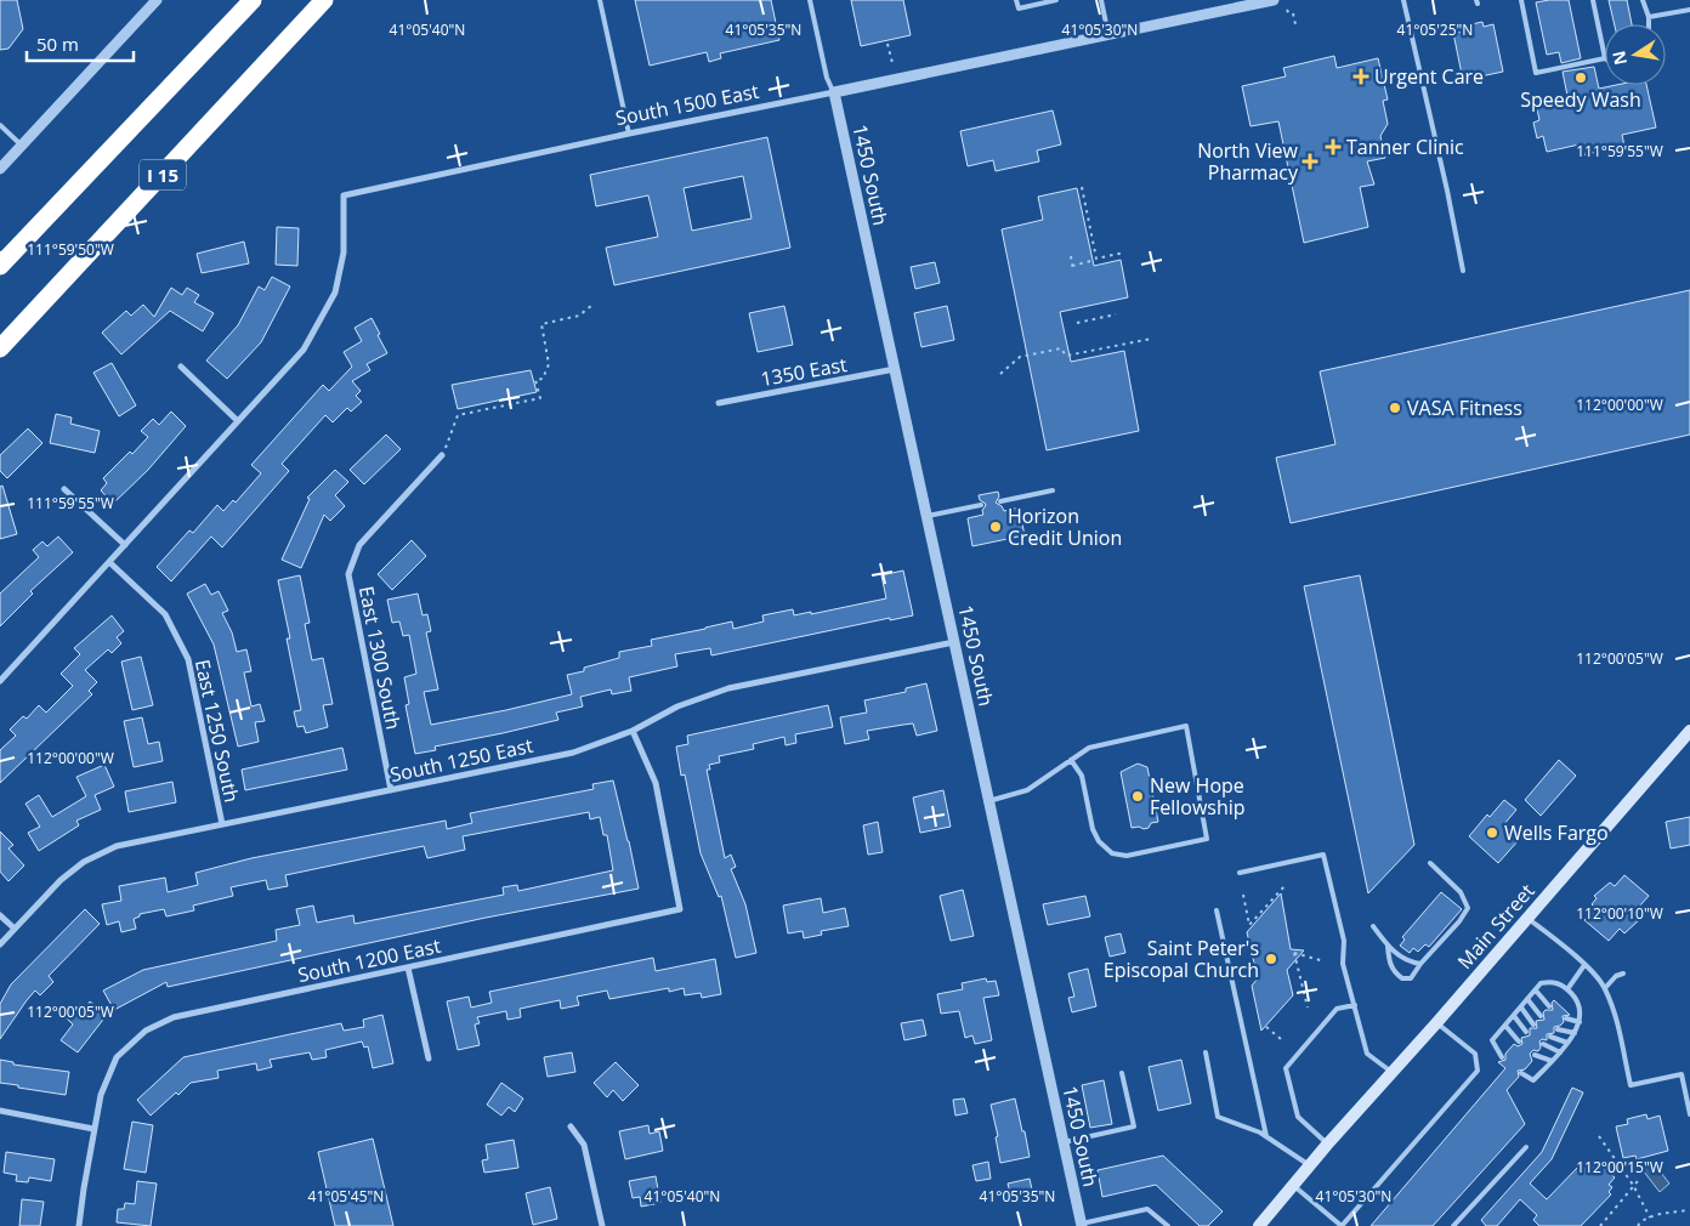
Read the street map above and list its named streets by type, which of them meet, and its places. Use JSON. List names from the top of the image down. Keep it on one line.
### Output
{"streets":{"highway":["I 15"],"main road":["Main Street"],"street":["South 1500 East","1450 South","1350 East","East 1300 South","East 1250 South","South 1250 East","South 1200 East"]},"crossings":[["South 1500 East","1450 South"],["1450 South","1350 East"],["1450 South","South 1250 East"],["East 1300 South","South 1250 East"],["East 1250 South","South 1250 East"],["South 1250 East","South 1200 East"]],"places":{"health":["Urgent Care","Tanner Clinic","North View Pharmacy"],"other":["Speedy Wash","VASA Fitness","Horizon Credit Union","New Hope Fellowship","Wells Fargo","Saint Peter's Episcopal Church"]},"scale_bar":"50 m","north":"left","coordinates":["41°05'40\"N","41°05'35\"N","41°05'30\"N","41°05'25\"N","111°59'55\"W","111°59'50\"W","112°00'00\"W","112°00'05\"W","112°00'10\"W","112°00'15\"W","41°05'45\"N"]}
